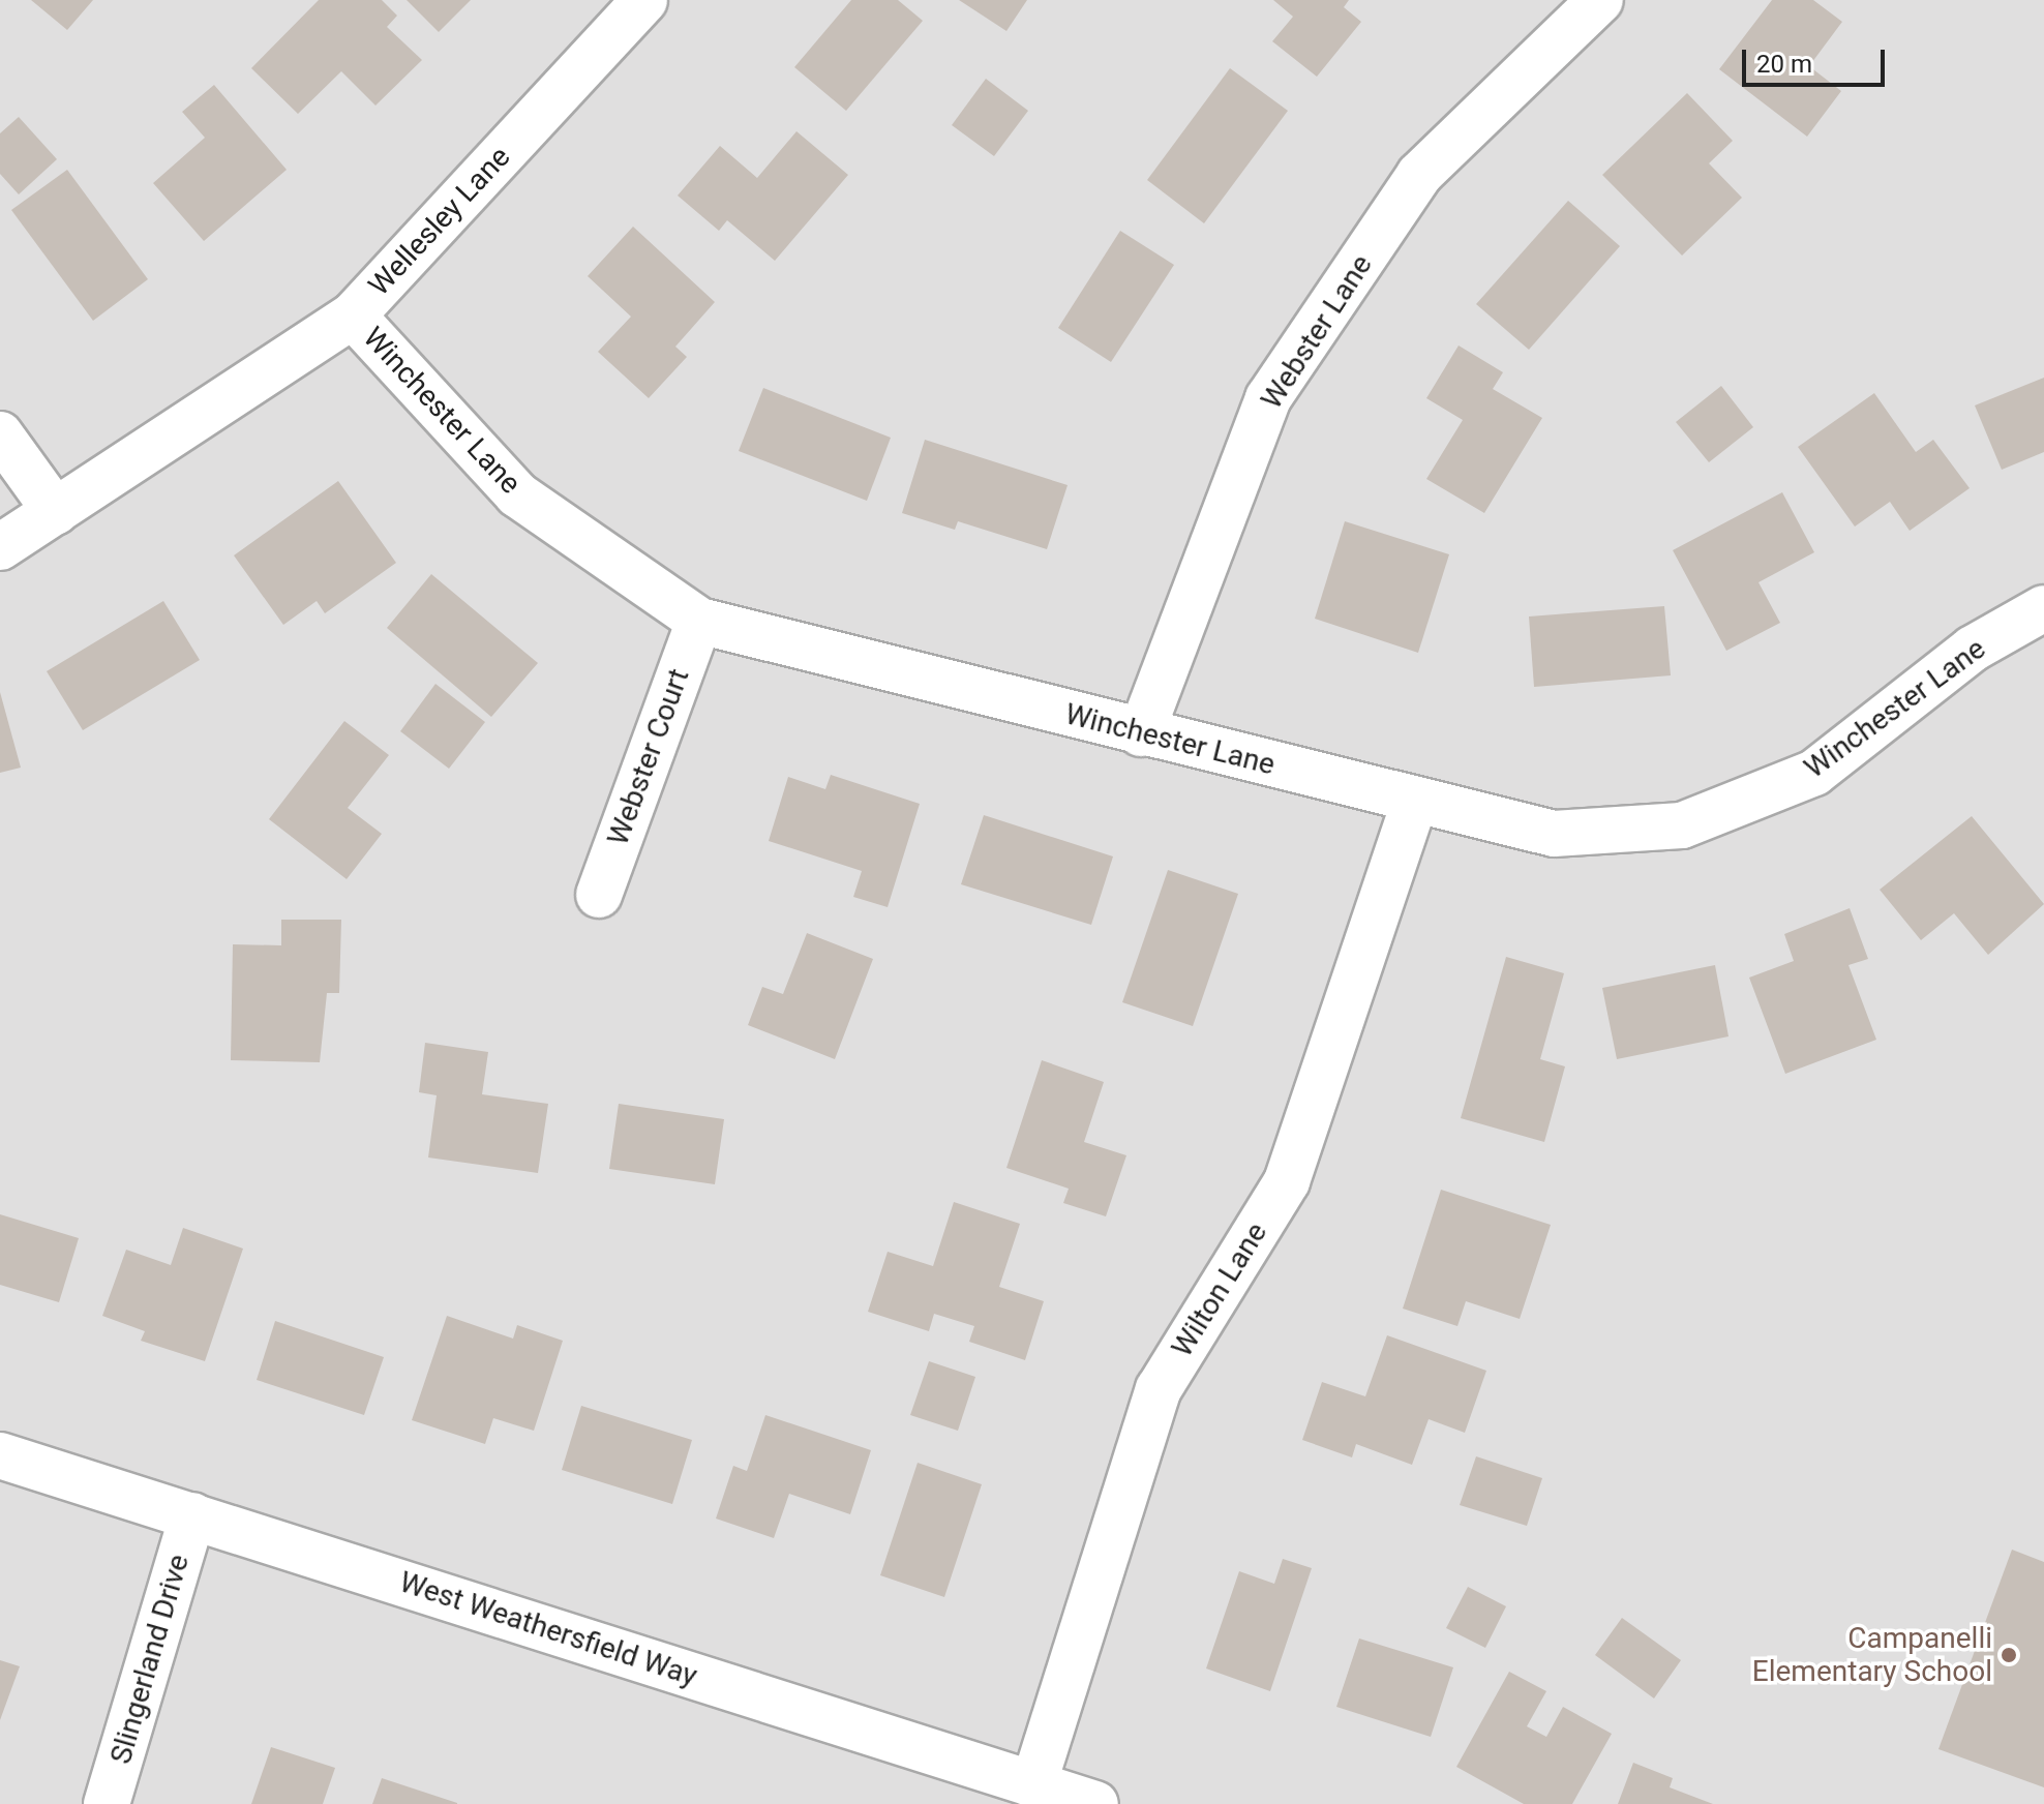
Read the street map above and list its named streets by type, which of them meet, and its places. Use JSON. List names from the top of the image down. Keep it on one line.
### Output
{"streets":{"street":["Wellesley Lane","Webster Lane","Winchester Lane","Webster Court","Wilton Lane","West Weathersfield Way","Slingerland Drive"]},"crossings":[["Wellesley Lane","Winchester Lane"],["Webster Lane","Winchester Lane"],["Winchester Lane","Webster Court"],["Winchester Lane","Wilton Lane"],["Wilton Lane","West Weathersfield Way"],["West Weathersfield Way","Slingerland Drive"]],"places":["Campanelli Elementary School"],"scale_bar":"20 m"}
